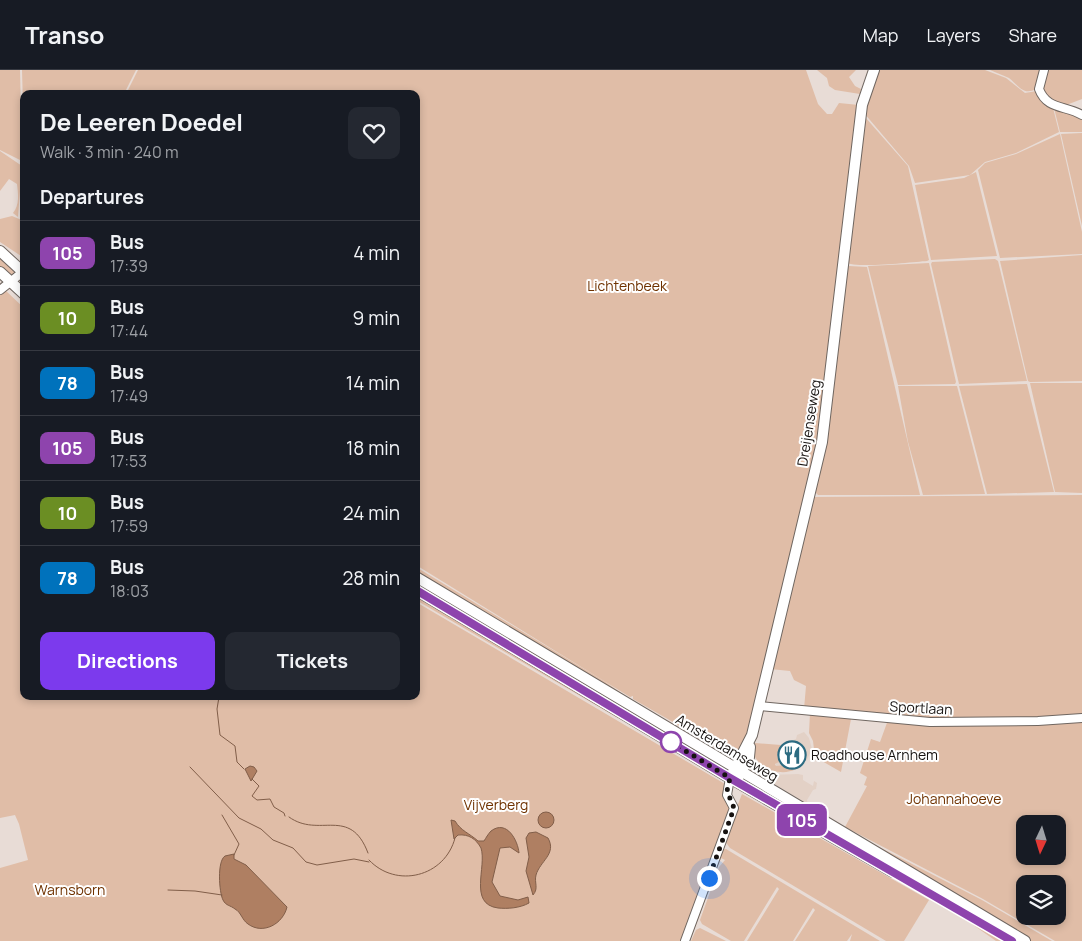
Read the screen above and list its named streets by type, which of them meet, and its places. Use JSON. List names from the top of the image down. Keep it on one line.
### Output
{"streets":{"main road":["Dreijenseweg","Amsterdamseweg"],"street":["Sportlaan"]},"crossings":[["Dreijenseweg","Sportlaan"],["Dreijenseweg","Amsterdamseweg"]],"parks":["Lichtenbeek","Johannahoeve","Vijverberg","Warnsborn"],"places":{"restaurant":["Roadhouse Arnhem"]},"lines":["bus line 105"],"north":"bottom","page":{"header":"Transo","nav":["Map","Layers","Share"],"on_map":"105","heading":[["De Leeren Doedel","Walk · 3 min · 240 m"],"Departures"],"list":[{"mark":"105","name":"Bus","note":"17:39","value":"4 min"},{"mark":"10","name":"Bus","note":"17:44","value":"9 min"},{"mark":"78","name":"Bus","note":"17:49","value":"14 min"},{"mark":"105","name":"Bus","note":"17:53","value":"18 min"},{"mark":"10","name":"Bus","note":"17:59","value":"24 min"},{"mark":"78","name":"Bus","note":"18:03","value":"28 min"}],"buttons":["Directions","Tickets"]}}
